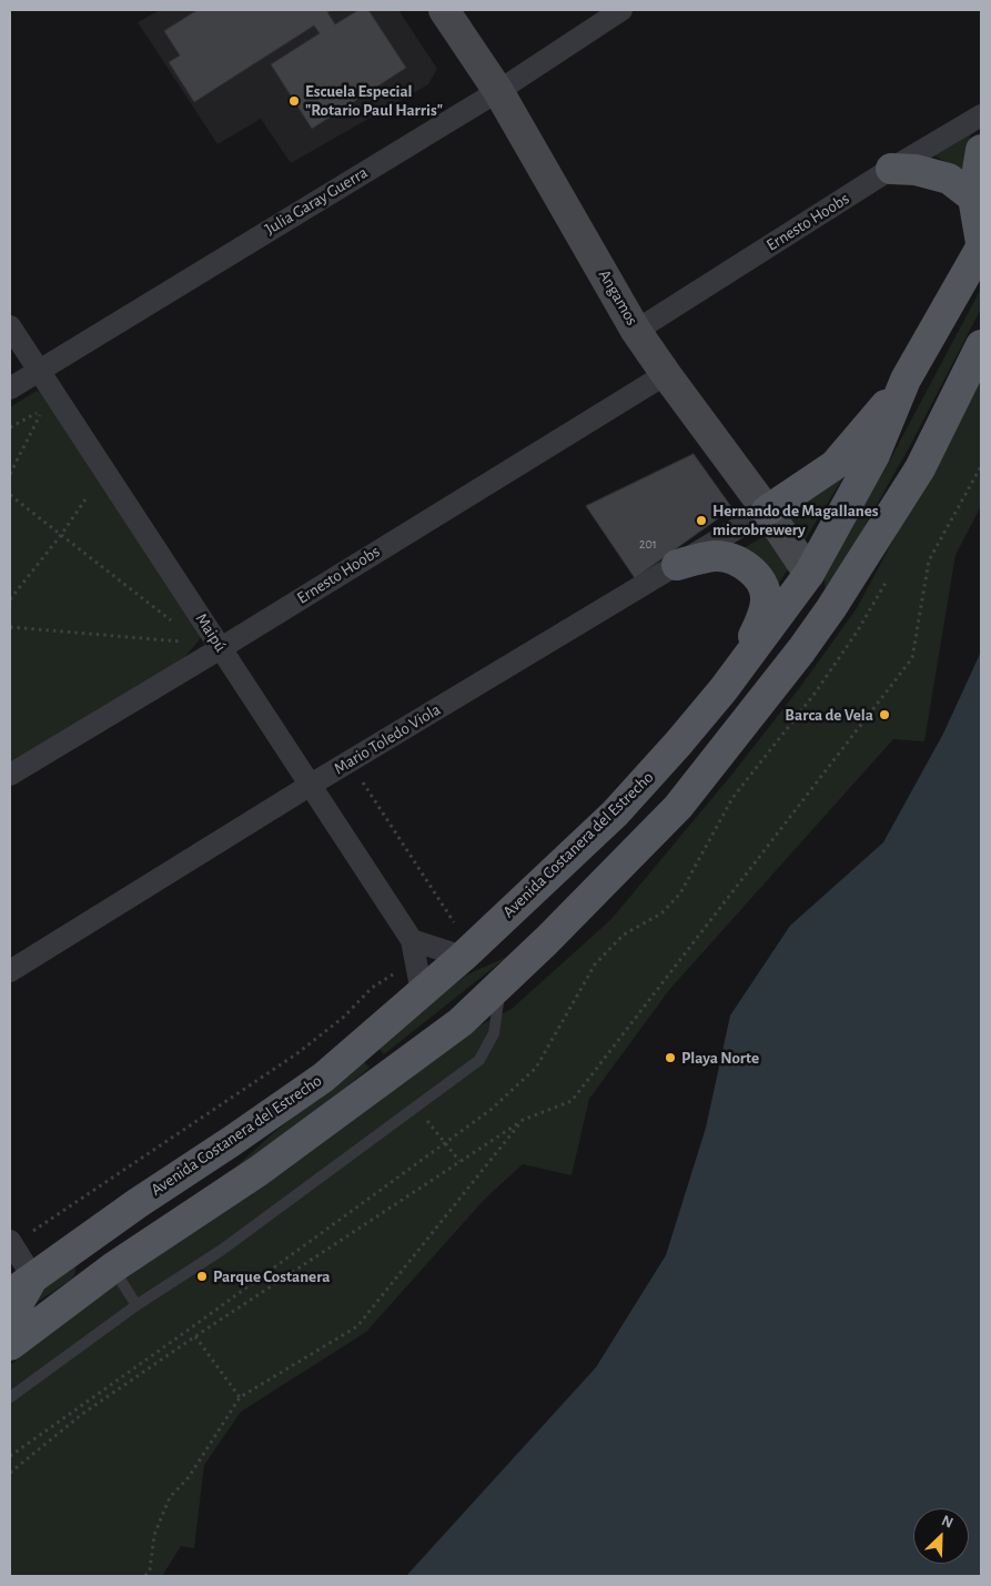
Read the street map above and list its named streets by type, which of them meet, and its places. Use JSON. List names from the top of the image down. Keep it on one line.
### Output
{"streets":{"main road":["Avenida Costanera del Estrecho"],"street":["Julia Garay Guerra","Ernesto Hoobs","Angamos","Maipú","Mario Toledo Viola"]},"crossings":[["Julia Garay Guerra","Angamos"],["Julia Garay Guerra","Maipú"],["Ernesto Hoobs","Angamos"],["Ernesto Hoobs","Maipú"],["Angamos","Mario Toledo Viola"],["Angamos","Avenida Costanera del Estrecho"],["Maipú","Mario Toledo Viola"],["Maipú","Avenida Costanera del Estrecho"]],"places":["Escuela Especial \"Rotario Paul Harris\"","Hernando de Magallanes microbrewery","Barca de Vela","Playa Norte","Parque Costanera"],"house_numbers":["201"],"north":"top right"}
